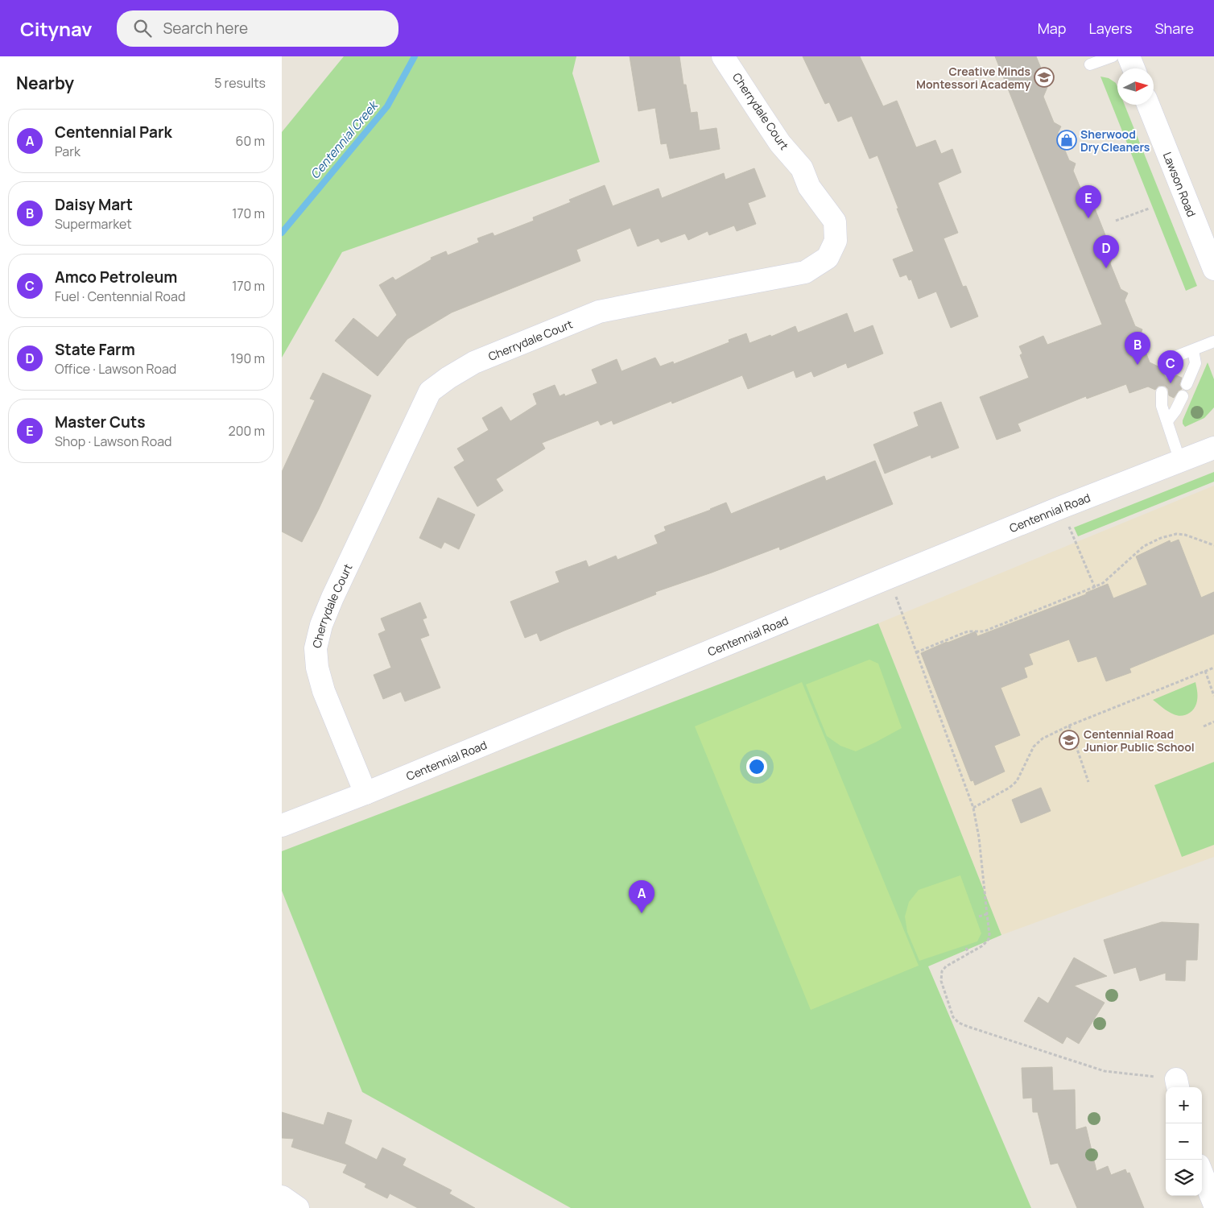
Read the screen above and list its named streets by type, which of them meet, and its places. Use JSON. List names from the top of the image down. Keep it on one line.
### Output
{"streets":{"street":["Cherrydale Court","Lawson Road","Centennial Road"]},"crossings":[["Cherrydale Court","Centennial Road"]],"water":["Centennial Creek"],"places":{"school or university":["Creative Minds Montessori Academy","Centennial Road Junior Public School"],"shop":["Sherwood Dry Cleaners"]},"north":"right","page":{"header":"Citynav","search":"Search here","nav":["Map","Layers","Share"],"heading":["Nearby","5 results"],"list":[{"mark":"A","name":"Centennial Park","note":"Park","value":"60 m"},{"mark":"B","name":"Daisy Mart","note":"Supermarket","value":"170 m"},{"mark":"C","name":"Amco Petroleum","note":"Fuel · Centennial Road","value":"170 m"},{"mark":"D","name":"State Farm","note":"Office · Lawson Road","value":"190 m"},{"mark":"E","name":"Master Cuts","note":"Shop · Lawson Road","value":"200 m"}],"pins":["E","D","B","C","A"],"map_buttons":["+","−"]}}
